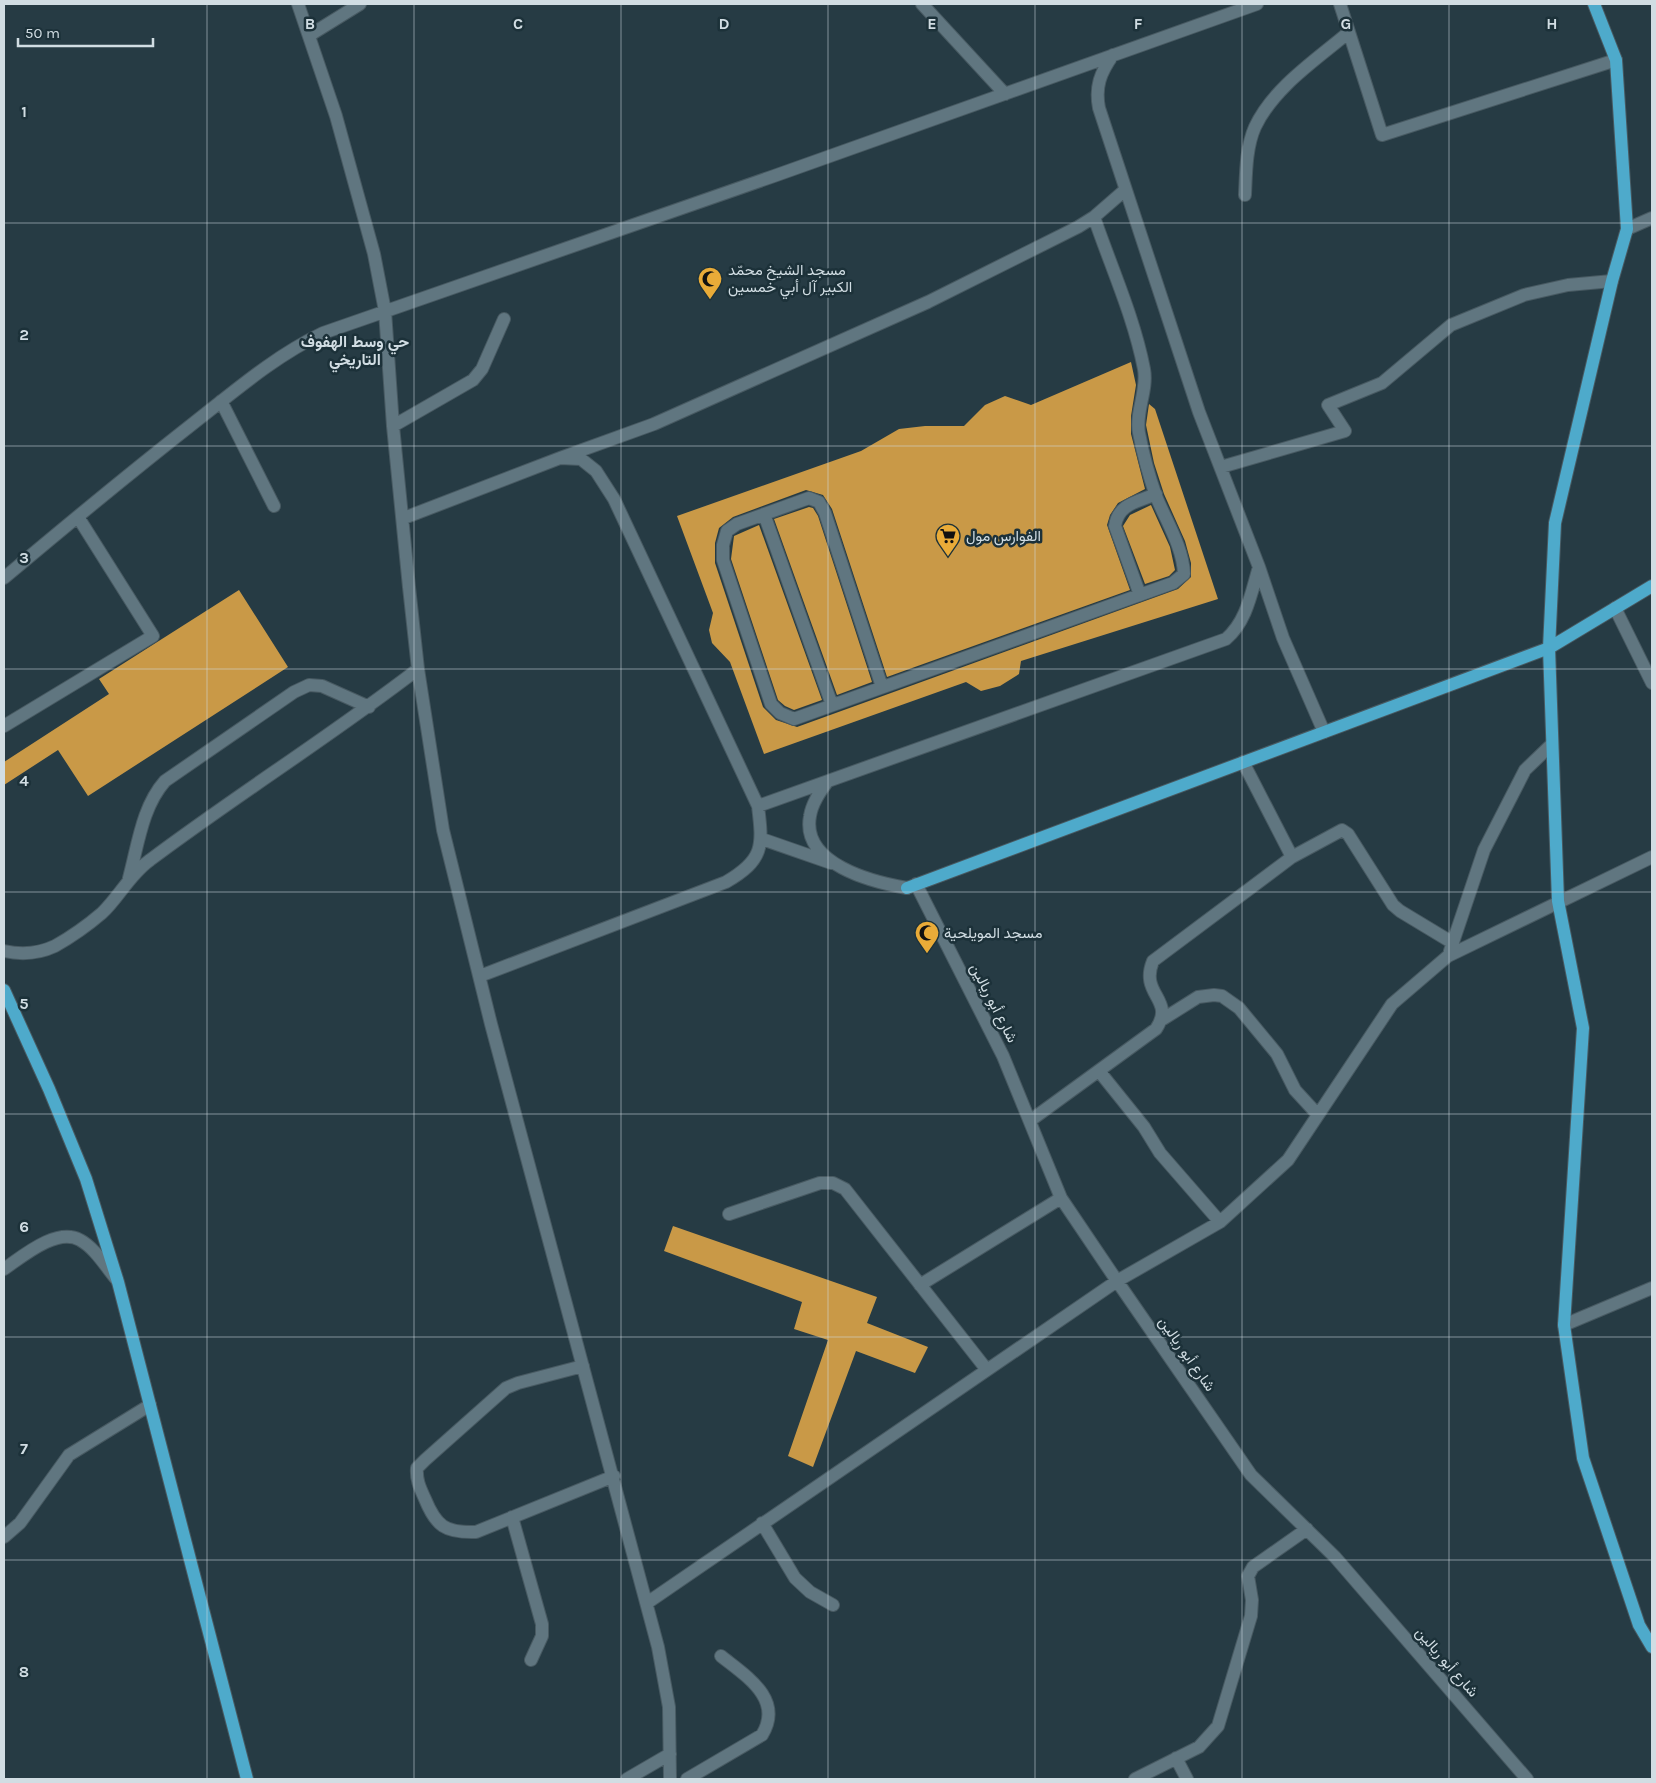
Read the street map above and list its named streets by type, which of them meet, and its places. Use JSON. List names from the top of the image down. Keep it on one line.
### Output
{"streets":{"street":["شارع أبو ريالين"]},"districts":["حي وسط الهفوف التاريخي"],"places":{"mosque":["مسجد الشيخ محمّد الكبير آل أبي خمسين","مسجد المويلحية"],"supermarket":["الفوارس مول"]},"scale_bar":"50 m","grid":{"columns":["B","C","D","E","F","G","H"],"rows":["1","2","3","4","5","6","7","8"]}}
